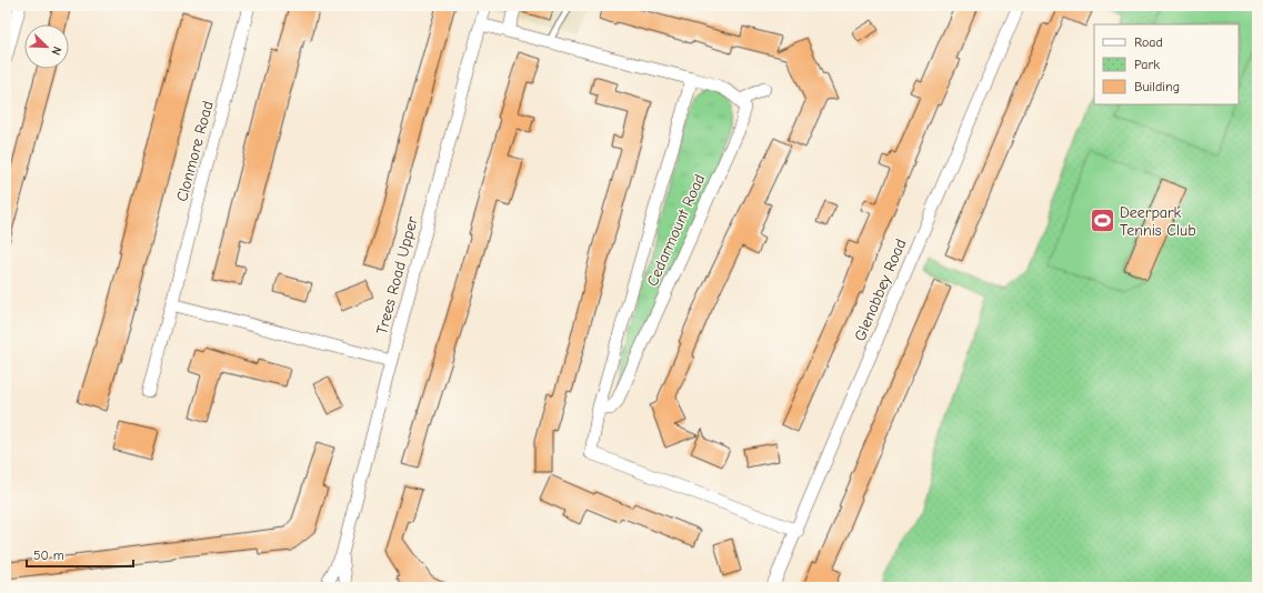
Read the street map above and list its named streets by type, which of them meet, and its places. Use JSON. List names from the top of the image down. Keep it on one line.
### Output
{"streets":{"street":["Clonmore Road","Cedarmount Road","Trees Road Upper","Glenabbey Road"]},"crossings":[["Cedarmount Road","Glenabbey Road"]],"places":{"sports":["Deerpark Tennis Club"]},"legend":["Road","Park","Building"],"scale_bar":"50 m","north":"bottom right"}
